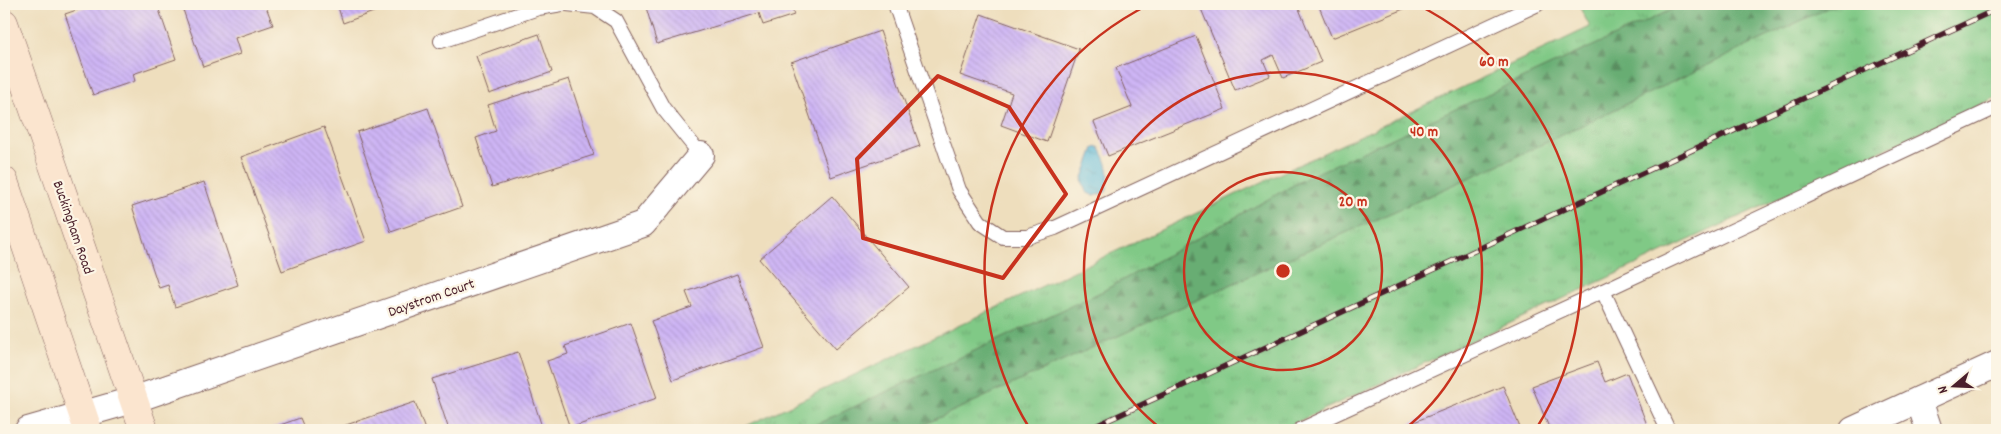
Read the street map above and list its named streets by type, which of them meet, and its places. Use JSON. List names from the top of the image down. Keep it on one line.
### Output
{"streets":{"street":["Buckingham Road","Daystrom Court"]},"crossings":[["Buckingham Road","Daystrom Court"]],"north":"left","rings":["60 m","40 m","20 m"]}
